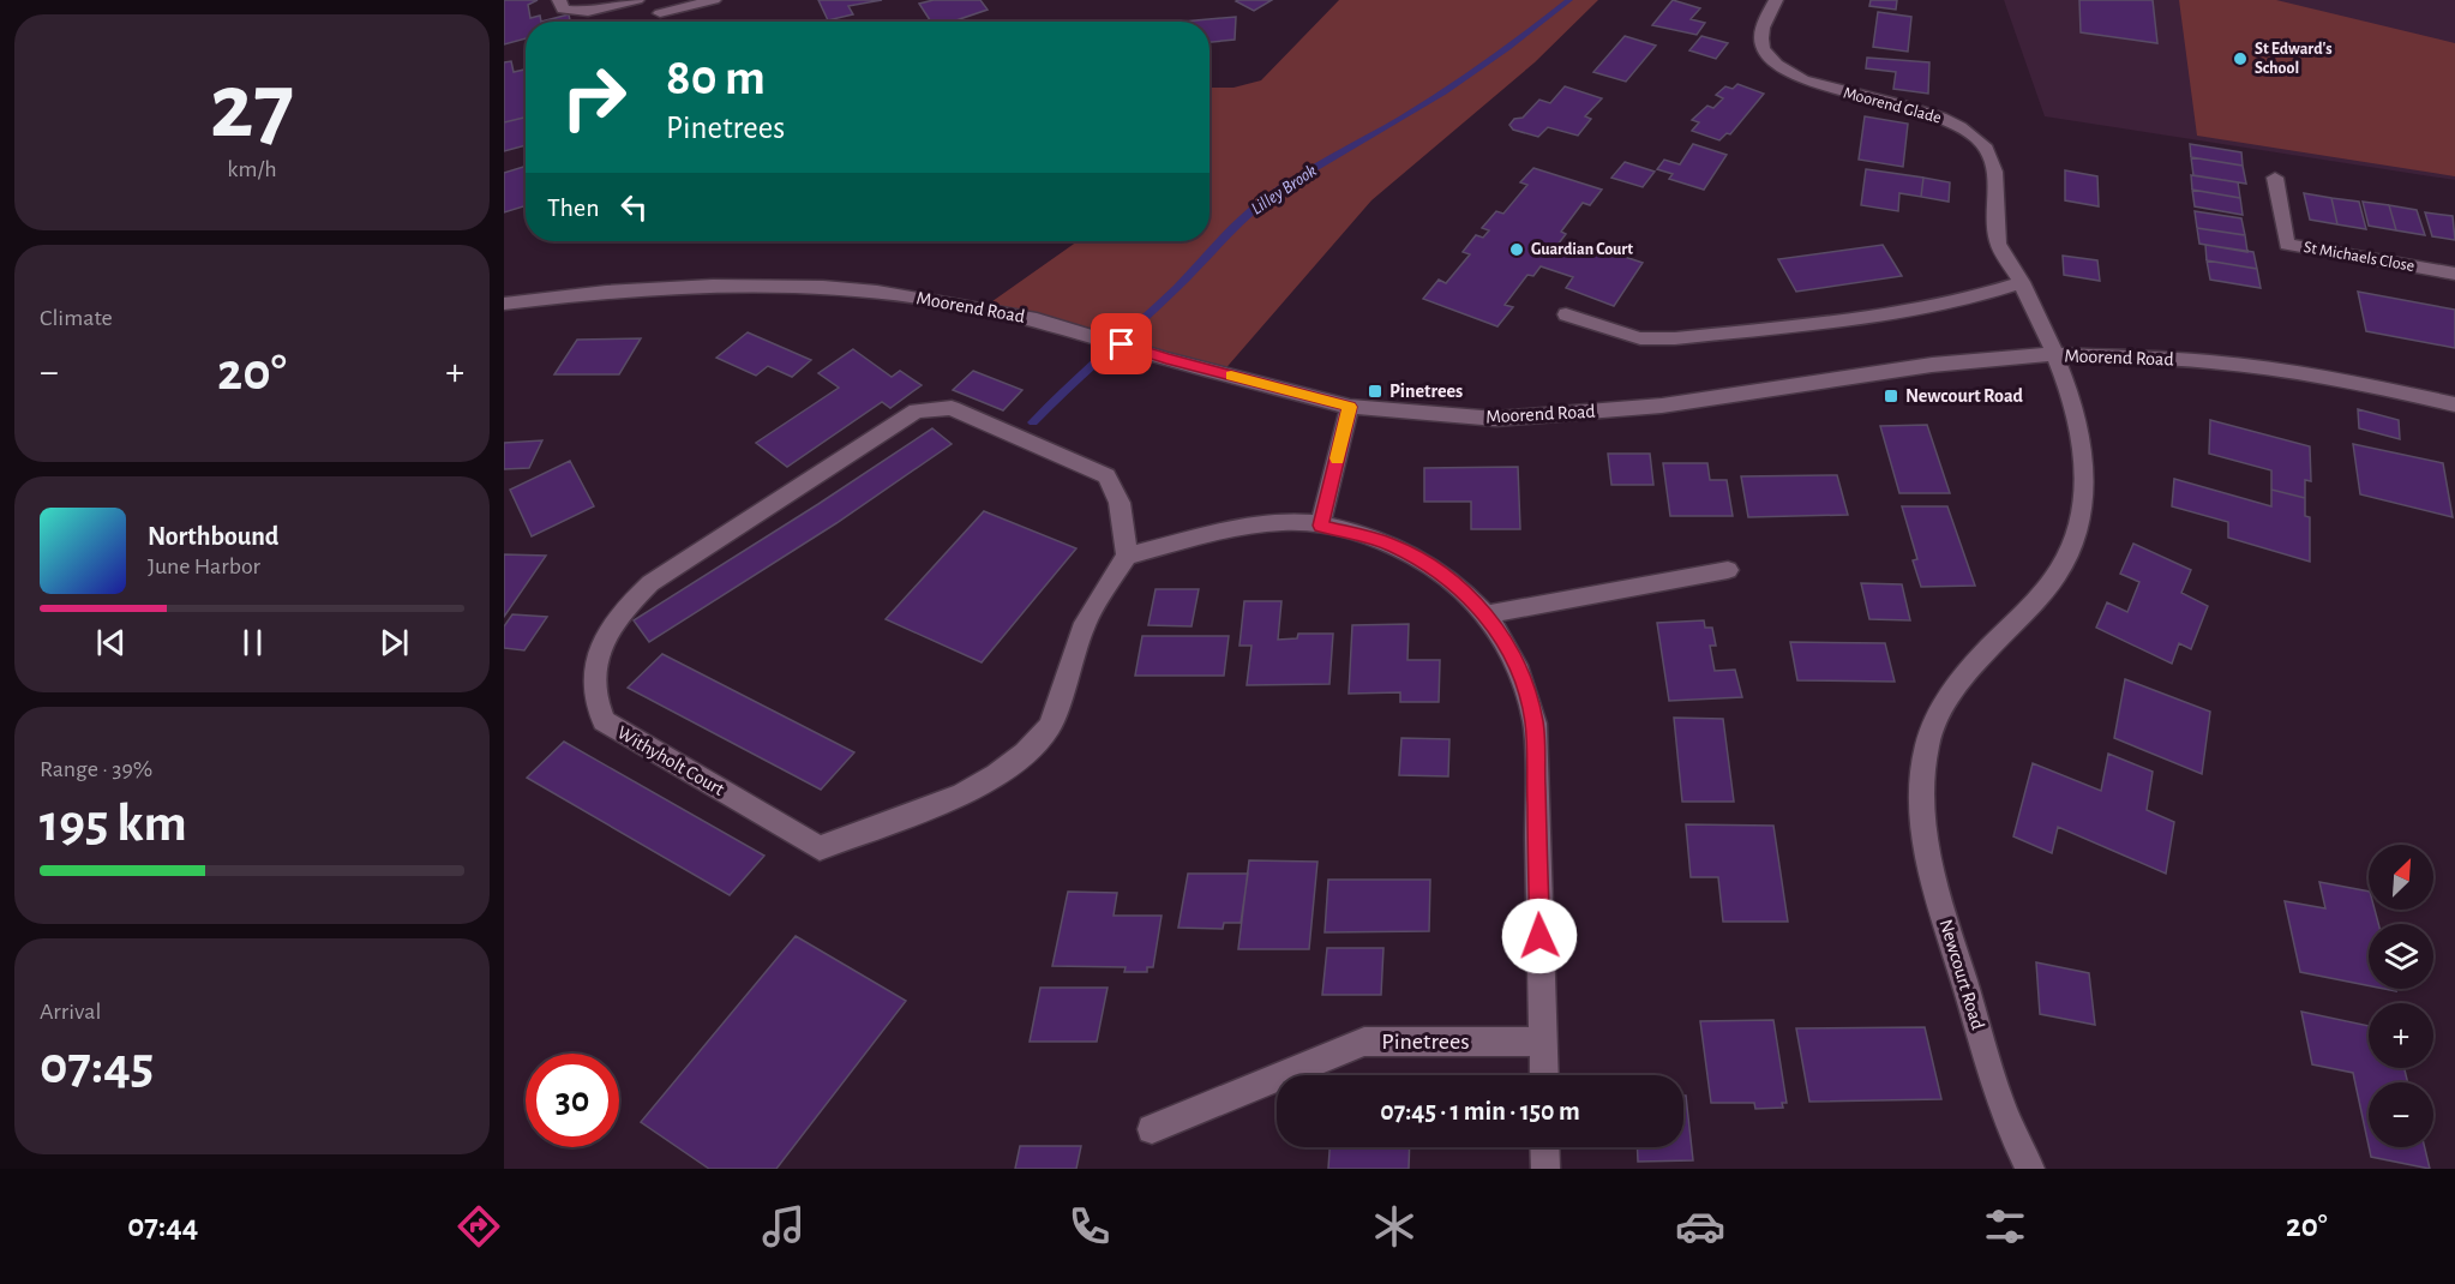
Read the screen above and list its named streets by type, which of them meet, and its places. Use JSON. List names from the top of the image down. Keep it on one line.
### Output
{"streets":{"street":["Moorend Glade","St Michaels Close","Moorend Road","Withyholt Court","Newcourt Road","Pinetrees"]},"crossings":[["Moorend Glade","Moorend Road"],["Moorend Glade","Newcourt Road"],["Moorend Road","Newcourt Road"]],"water":["Lilley Brook"],"places":{"other":["St Edward's School","Guardian Court"],"transit":["Pinetrees","Newcourt Road"]},"north":"top right","page":{"tile":[["27","km/h"],"Climate",["Range · 39%","195 km"],["Arrival","07:45"]],"turn":["80 m","Pinetrees"],"then":"Then","heat":["−","20°","+"],"song":["Northbound","June Harbor"],"map_buttons":["+","−"],"limit":"30","trip":"07:45 · 1 min · 150 m","tabs":["07:44","20°"]}}
